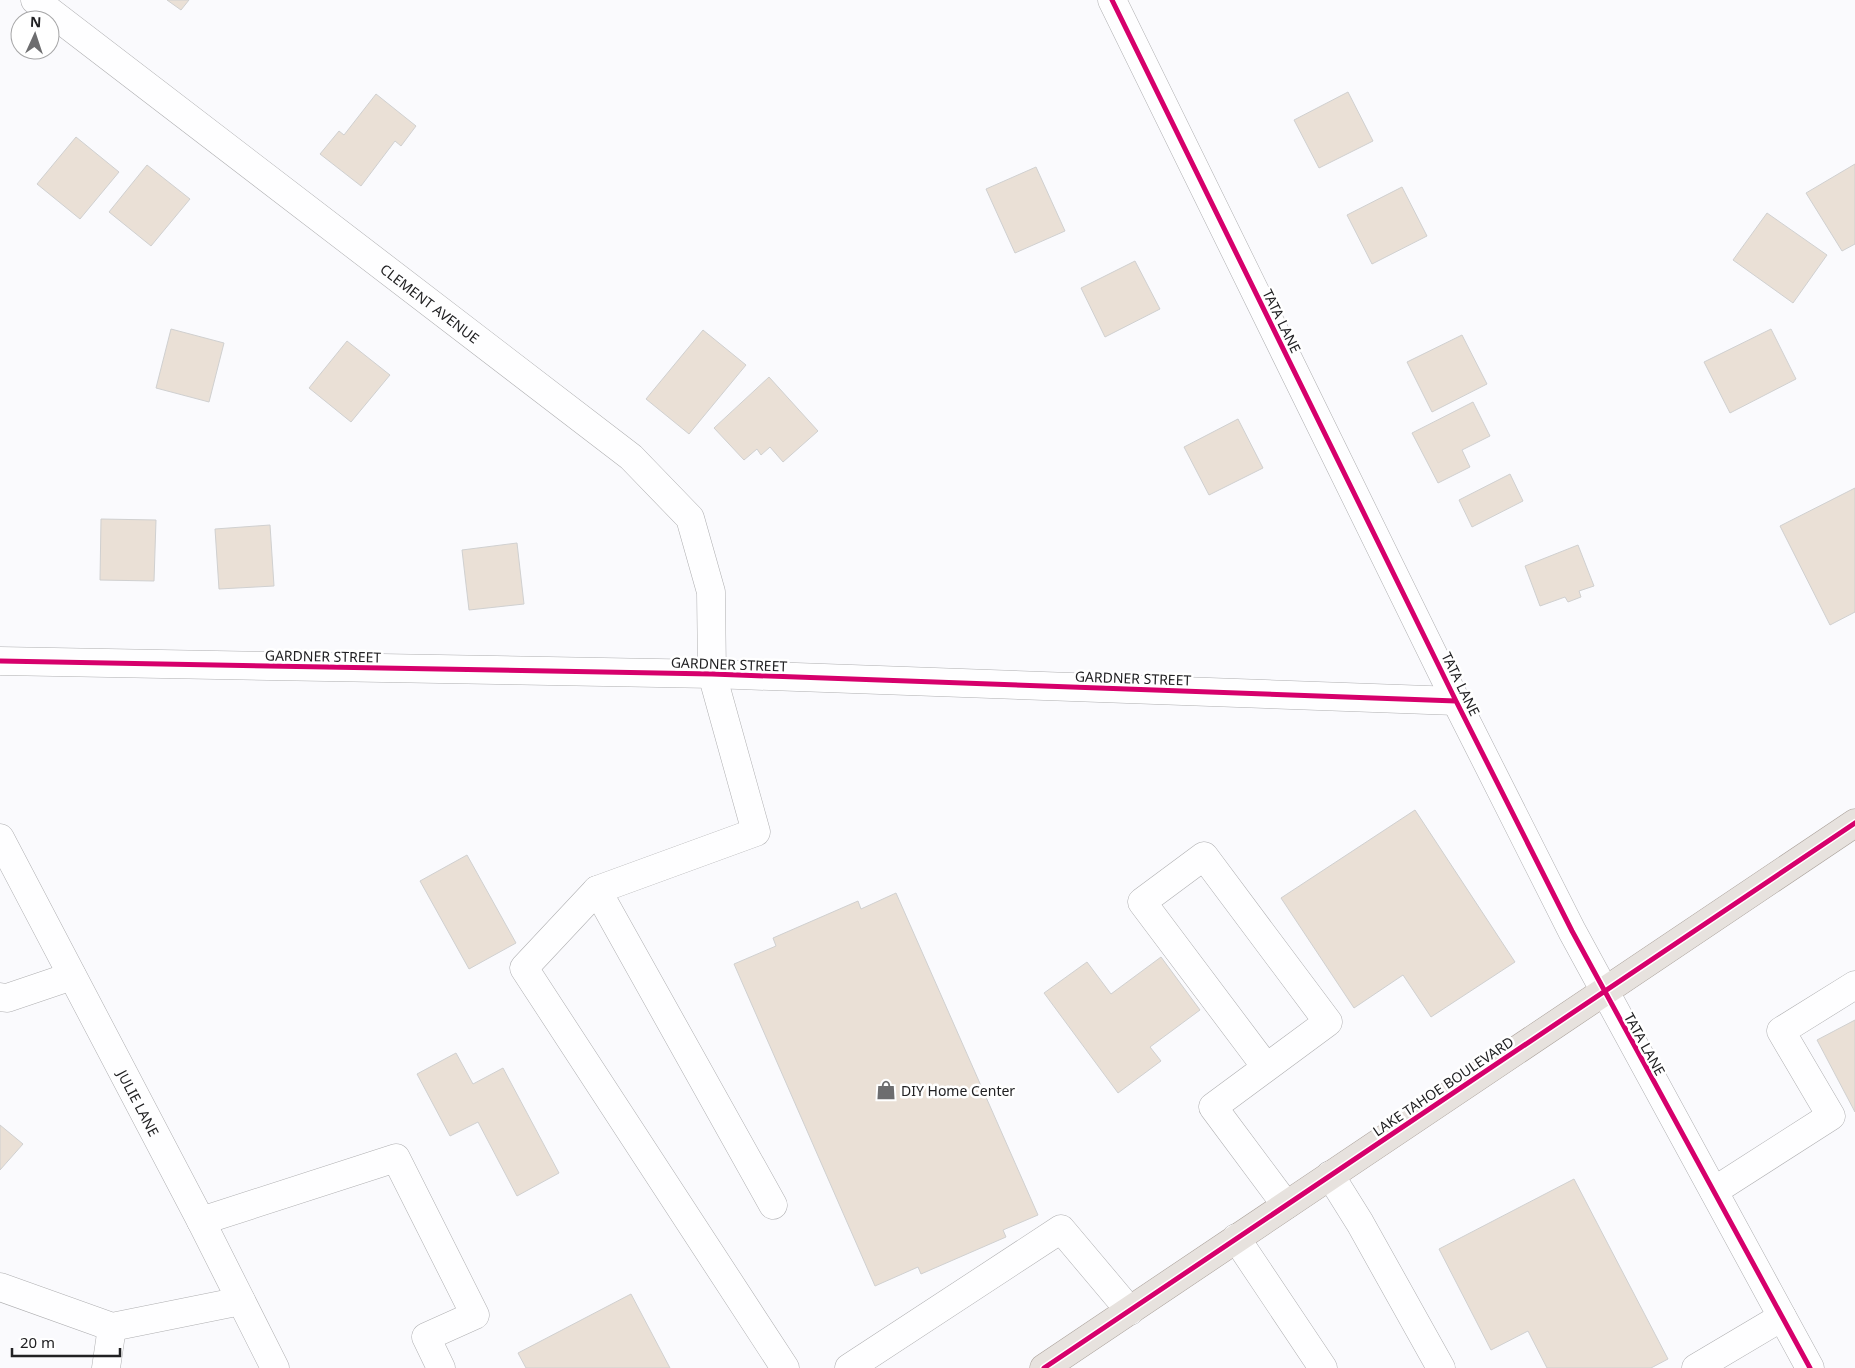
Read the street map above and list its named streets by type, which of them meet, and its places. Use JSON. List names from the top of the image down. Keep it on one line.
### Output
{"streets":{"main road":["LAKE TAHOE BOULEVARD"],"street":["CLEMENT AVENUE","TATA LANE","GARDNER STREET","JULIE LANE"]},"crossings":[["CLEMENT AVENUE","GARDNER STREET"],["TATA LANE","GARDNER STREET"],["TATA LANE","LAKE TAHOE BOULEVARD"]],"places":{"shop":["DIY Home Center"]},"scale_bar":"20 m","north":"top"}
